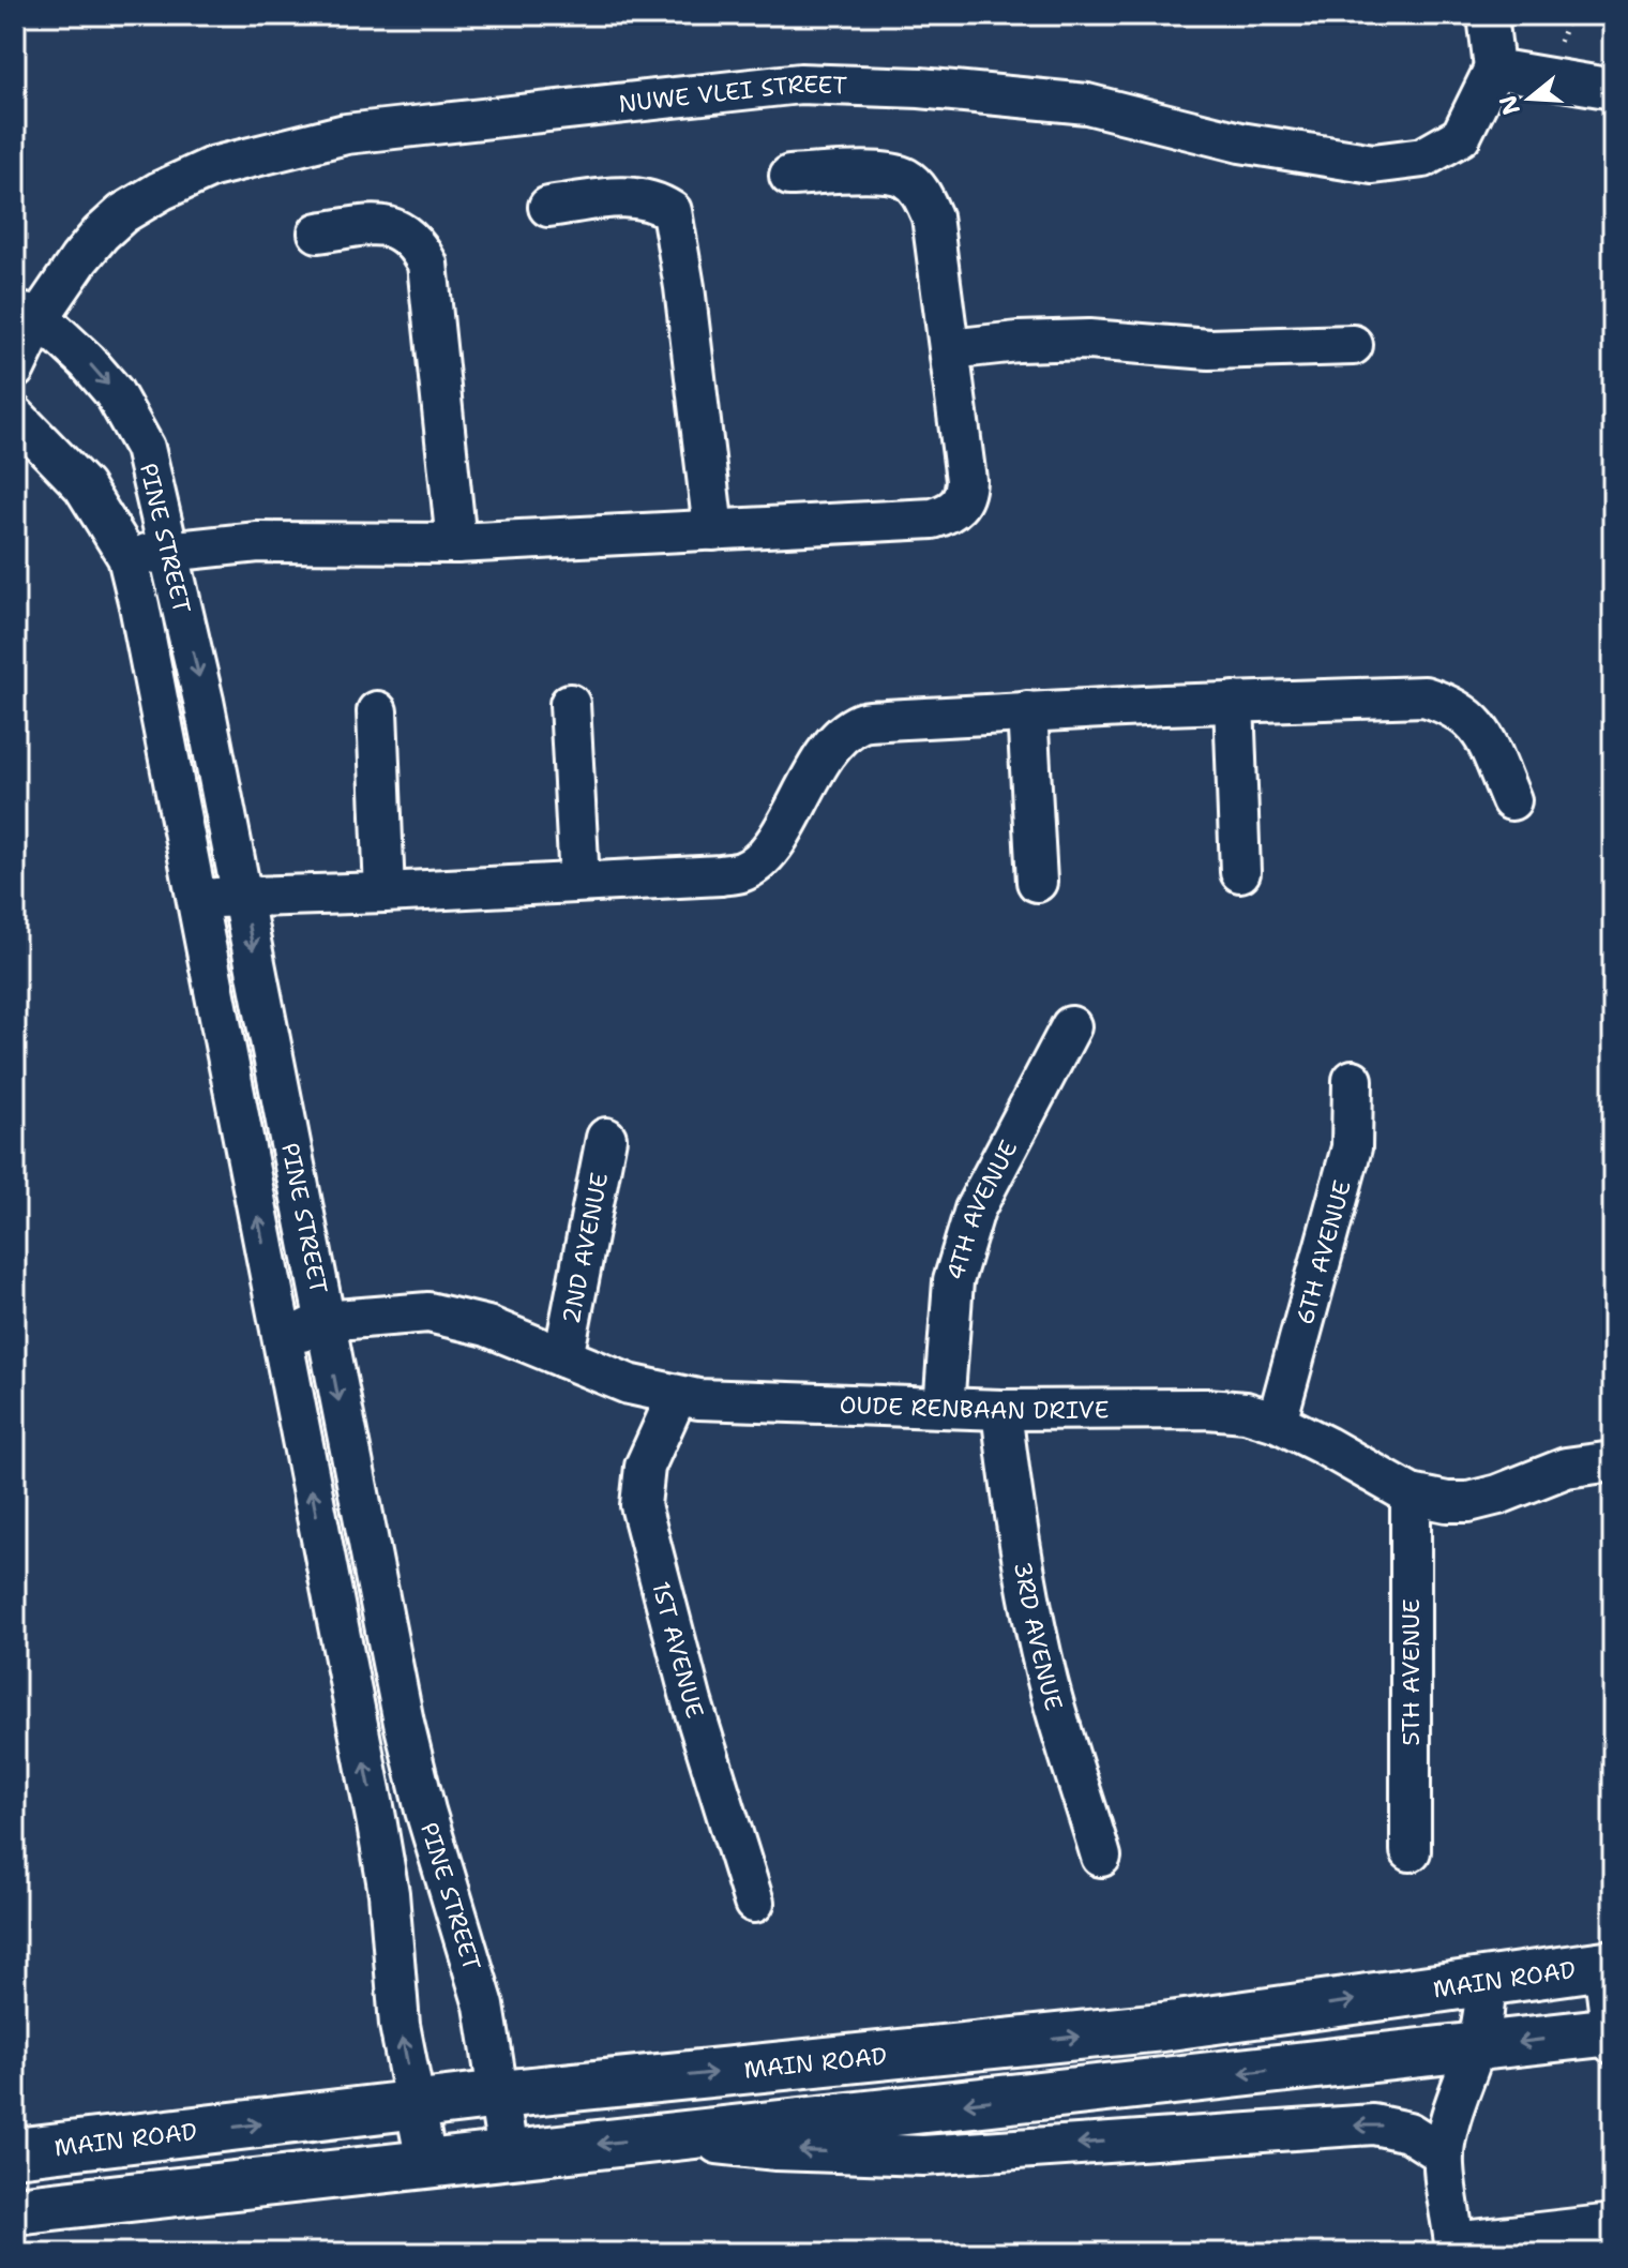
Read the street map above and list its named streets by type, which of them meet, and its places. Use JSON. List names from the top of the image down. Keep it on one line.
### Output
{"streets":{"main road":["MAIN ROAD"],"street":["NUWE VLEI STREET","PINE STREET","4TH AVENUE","2ND AVENUE","6TH AVENUE","OUDE RENBAAN DRIVE","3RD AVENUE","1ST AVENUE","5TH AVENUE"]},"crossings":[["NUWE VLEI STREET","PINE STREET"],["PINE STREET","OUDE RENBAAN DRIVE"],["PINE STREET","MAIN ROAD"],["4TH AVENUE","OUDE RENBAAN DRIVE"],["2ND AVENUE","OUDE RENBAAN DRIVE"],["6TH AVENUE","OUDE RENBAAN DRIVE"],["OUDE RENBAAN DRIVE","3RD AVENUE"],["OUDE RENBAAN DRIVE","1ST AVENUE"],["OUDE RENBAAN DRIVE","5TH AVENUE"]],"north":"left"}
